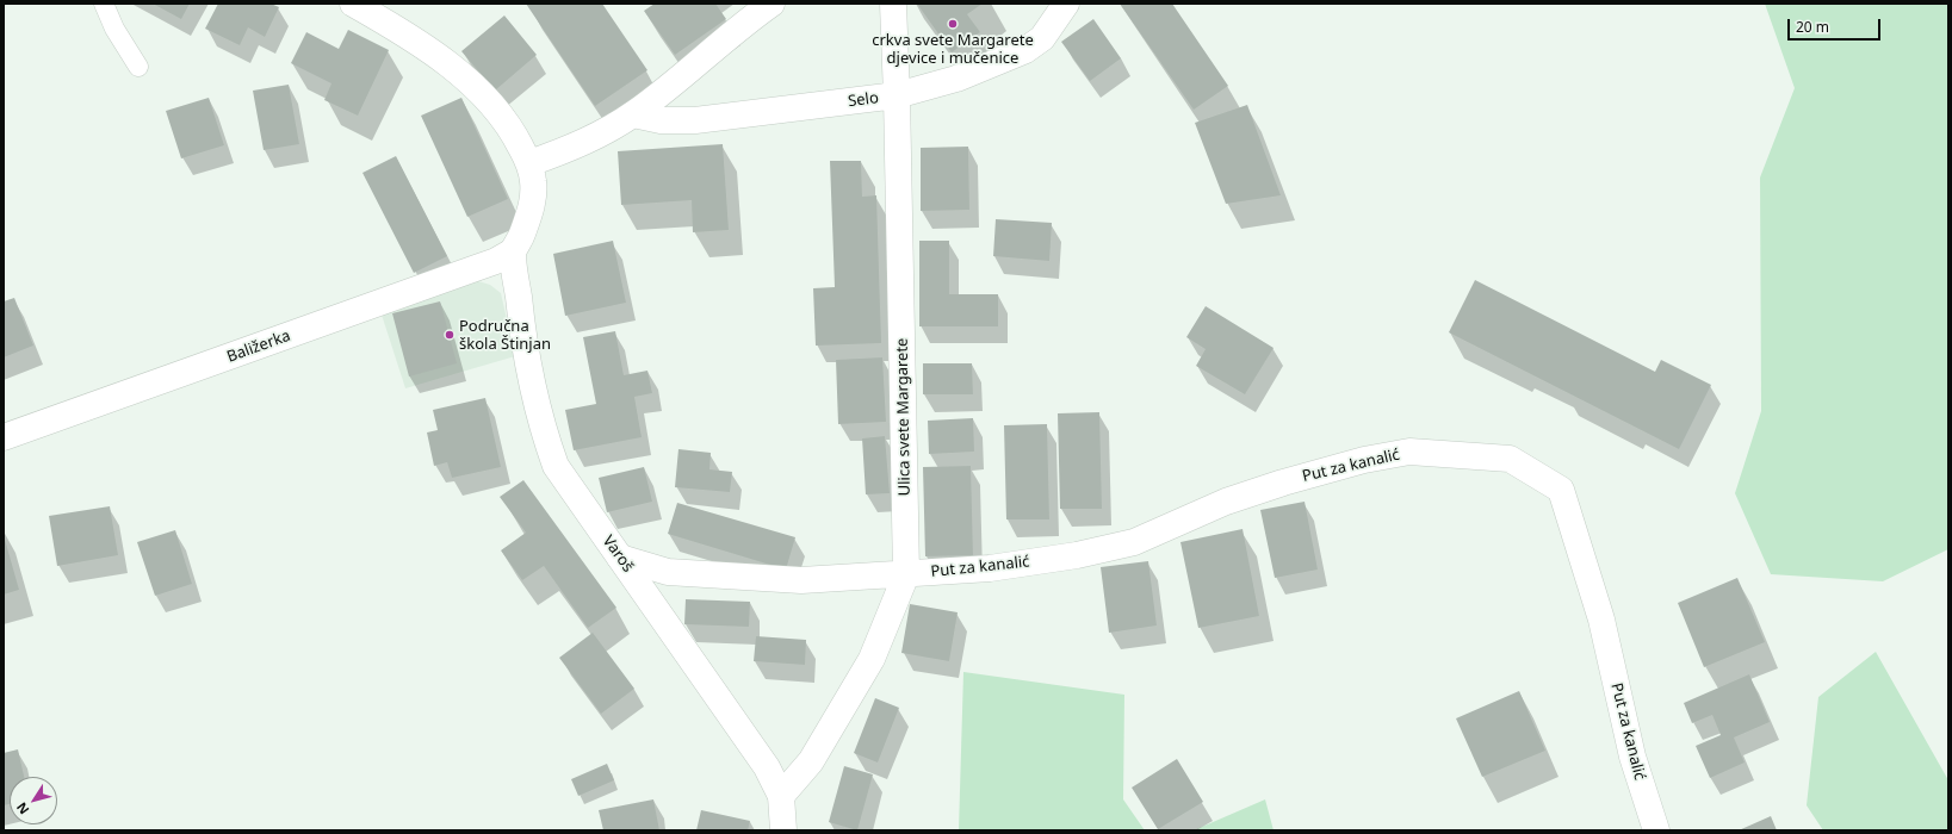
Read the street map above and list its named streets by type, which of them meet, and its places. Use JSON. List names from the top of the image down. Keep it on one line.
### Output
{"streets":{"street":["Selo","Baližerka","Ulica svete Margarete","Put za kanalić","Varoš"]},"crossings":[["Selo","Ulica svete Margarete"],["Baližerka","Varoš"],["Ulica svete Margarete","Put za kanalić"],["Ulica svete Margarete","Varoš"],["Put za kanalić","Varoš"]],"places":["crkva svete Margarete djevice i mučenice","Područna škola Štinjan"],"scale_bar":"20 m","north":"bottom left"}
